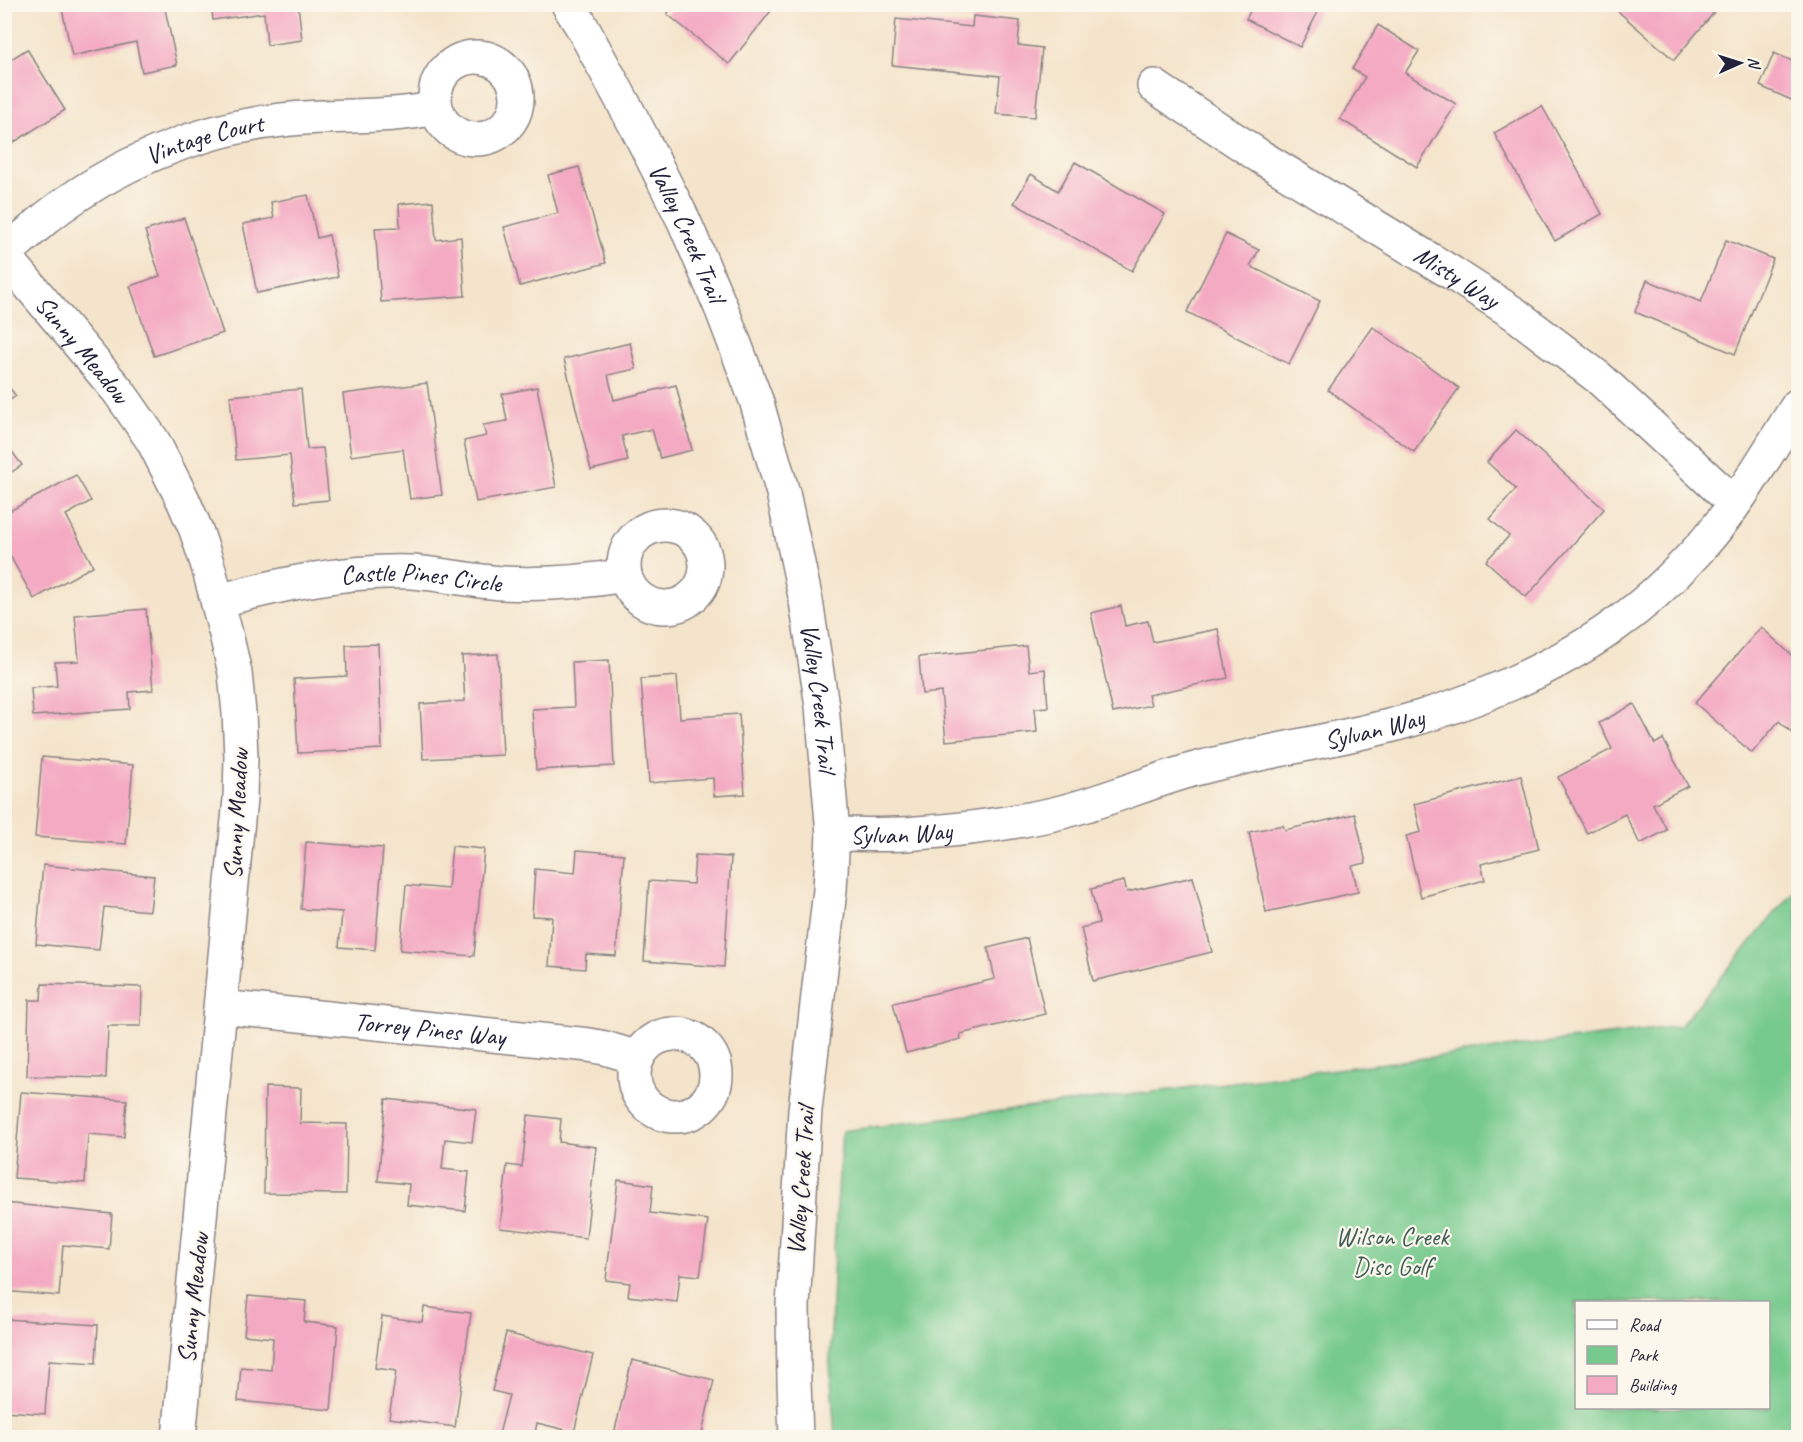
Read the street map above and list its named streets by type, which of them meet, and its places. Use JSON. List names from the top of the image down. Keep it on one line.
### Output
{"streets":{"street":["Vintage Court","Valley Creek Trail","Misty Way","Sunny Meadow","Castle Pines Circle","Sylvan Way","Torrey Pines Way"]},"crossings":[["Vintage Court","Sunny Meadow"],["Valley Creek Trail","Sylvan Way"],["Misty Way","Sylvan Way"],["Sunny Meadow","Castle Pines Circle"],["Sunny Meadow","Torrey Pines Way"]],"parks":["Wilson Creek Disc Golf"],"legend":["Road","Park","Building"],"north":"right"}
